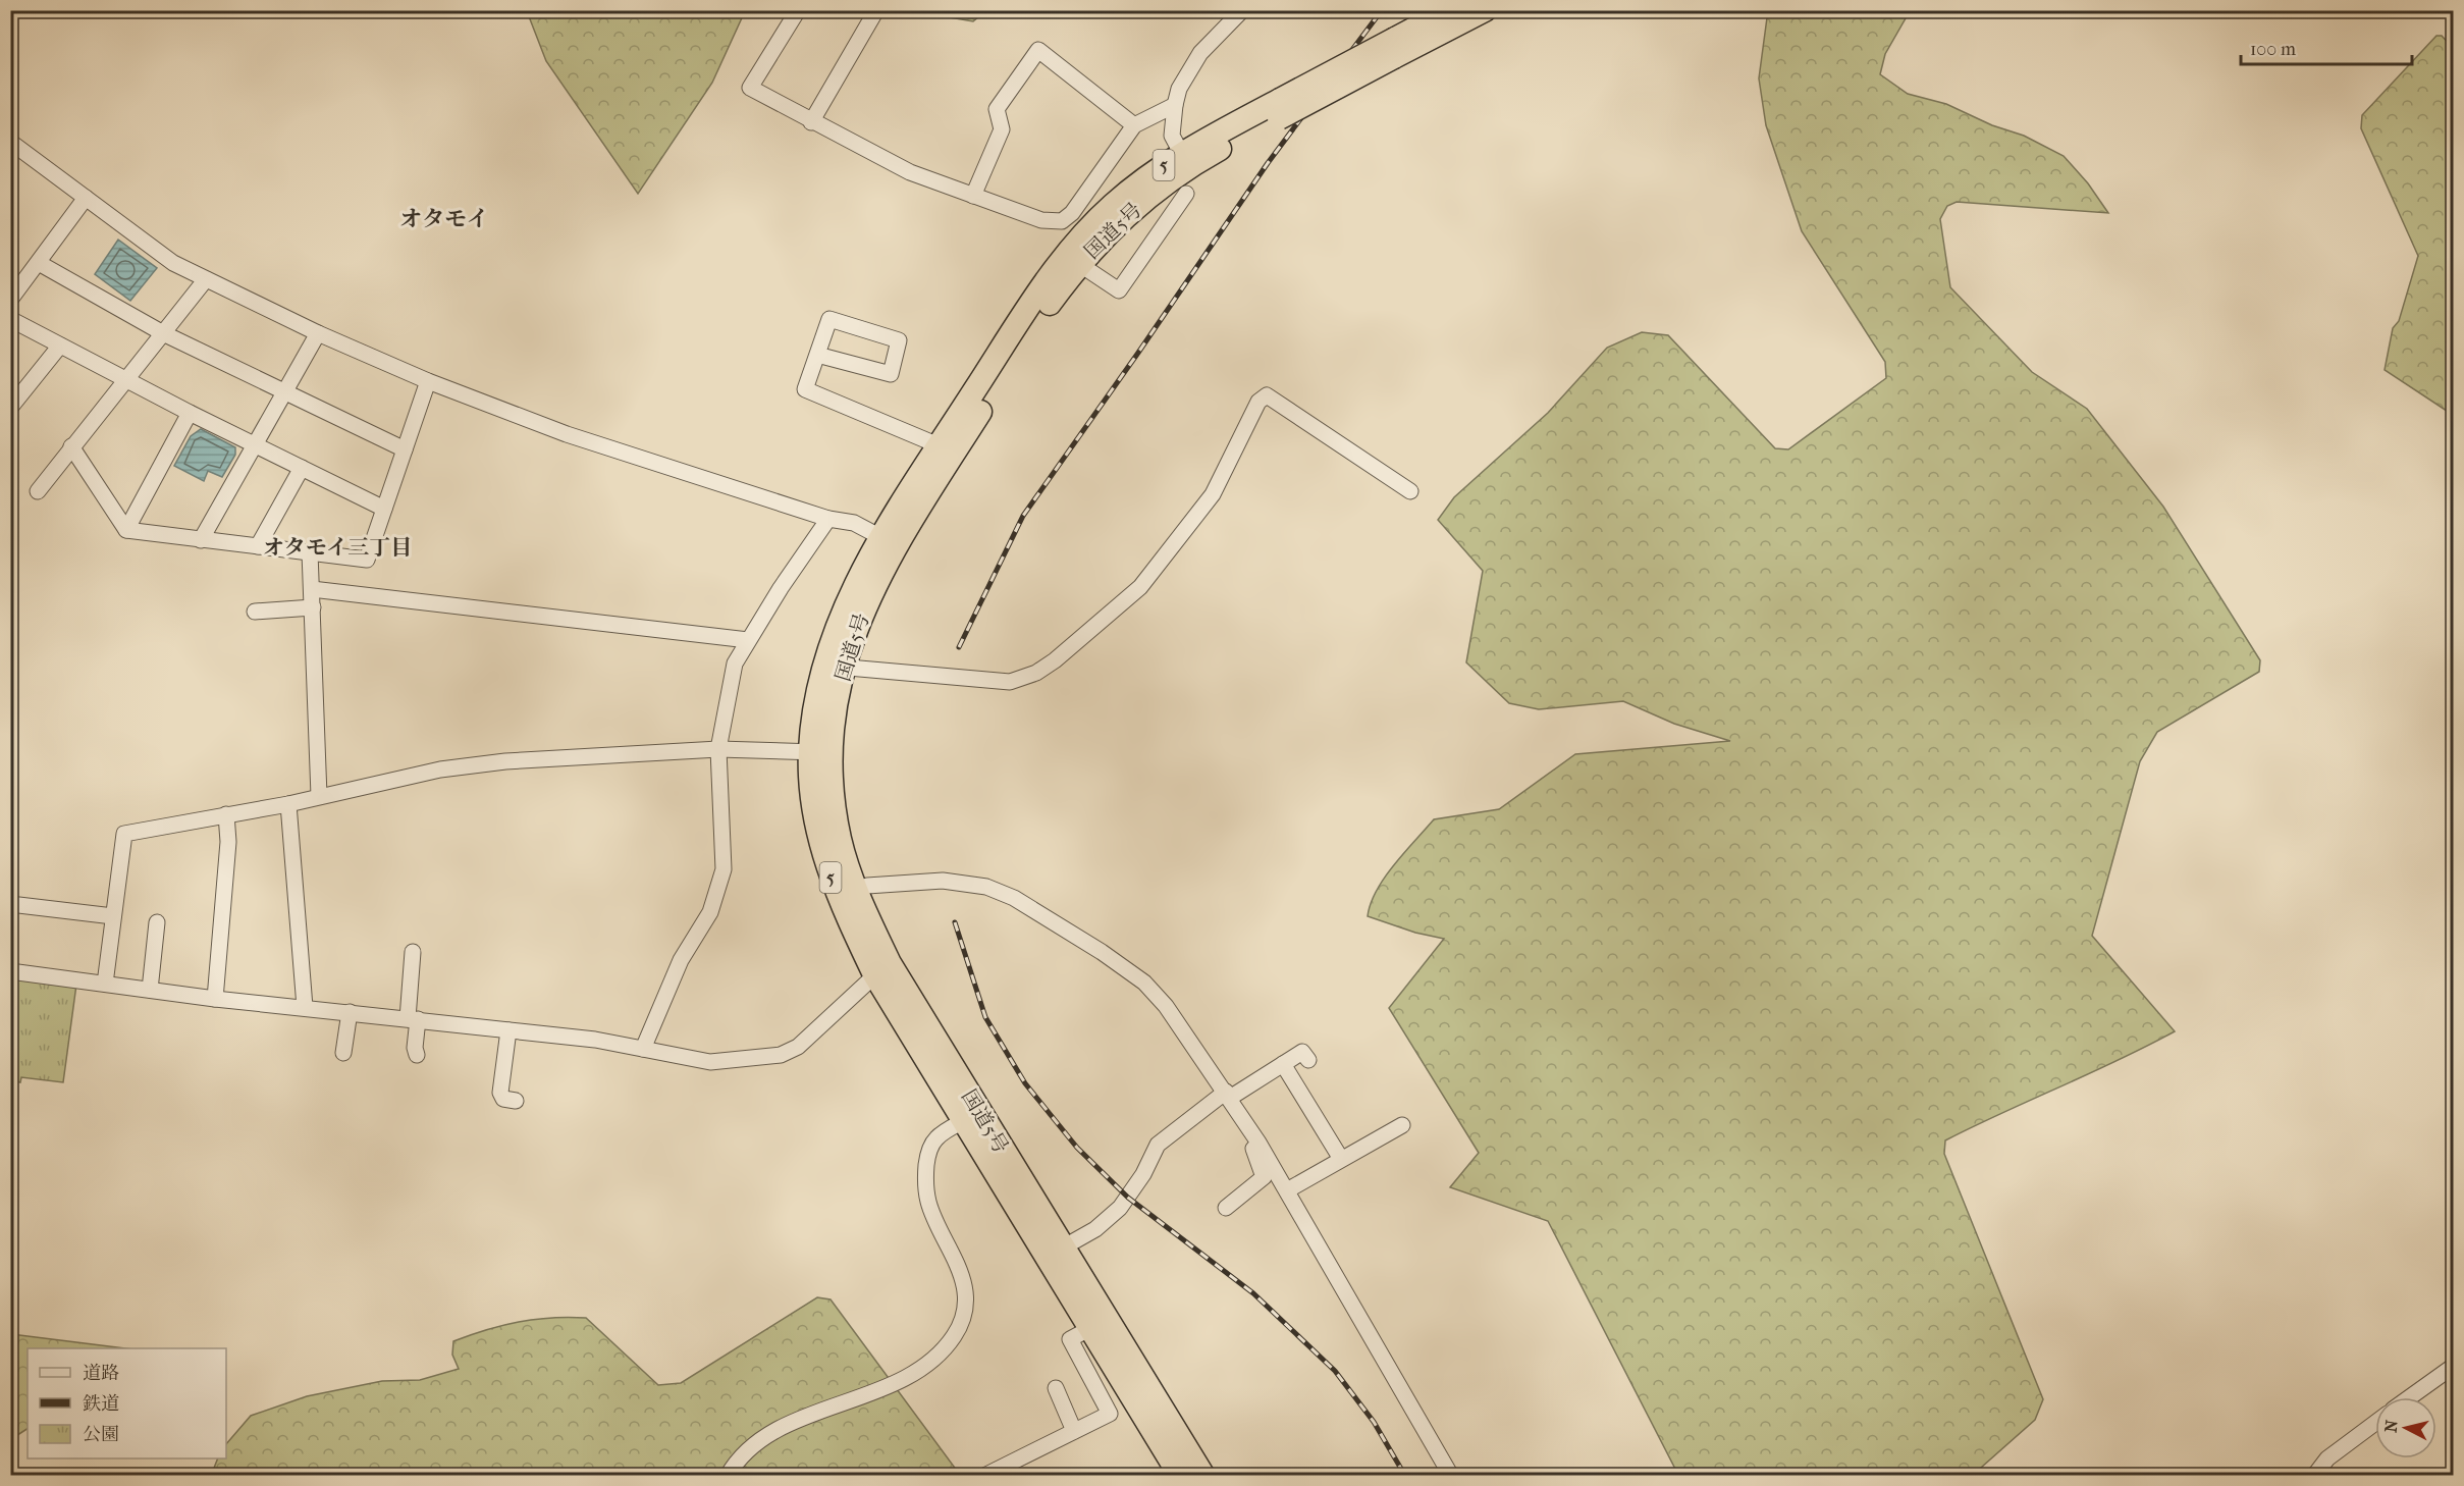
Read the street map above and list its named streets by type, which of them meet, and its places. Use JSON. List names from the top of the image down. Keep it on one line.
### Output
{"streets":{"highway":["5","国道5号"]},"districts":["オタモイ","オタモイ三丁目"],"legend":["道路","鉄道","公園"],"scale_bar":"100 m","north":"left"}
